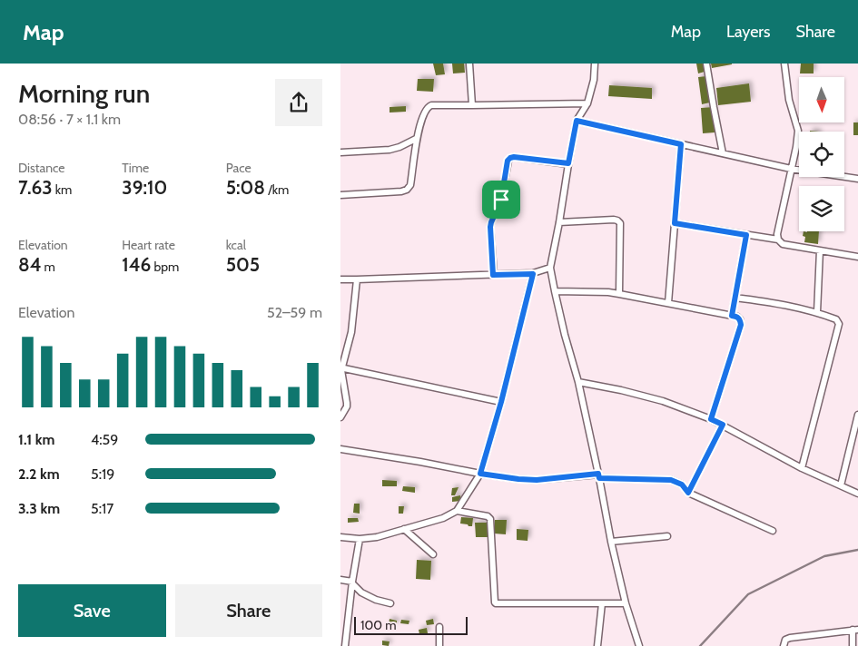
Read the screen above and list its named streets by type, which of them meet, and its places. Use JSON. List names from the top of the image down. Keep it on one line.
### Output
{"scale_bar":"100 m","north":"bottom","page":{"header":"Map","nav":["Map","Layers","Share"],"heading":["Morning run","08:56 · 7 × 1.1 km"],"stats":[["Distance","7.63 km"],["Time","39:10"],["Pace","5:08 /km"],["Elevation","84 m"],["Heart rate","146 bpm"],["kcal","505"]],"chart":["Elevation","52–59 m"],"list":[{"name":"1.1 km","note":"4:59"},{"name":"2.2 km","note":"5:19"},{"name":"3.3 km","note":"5:17"}],"buttons":["Save","Share"],"scale":"100 m"}}
